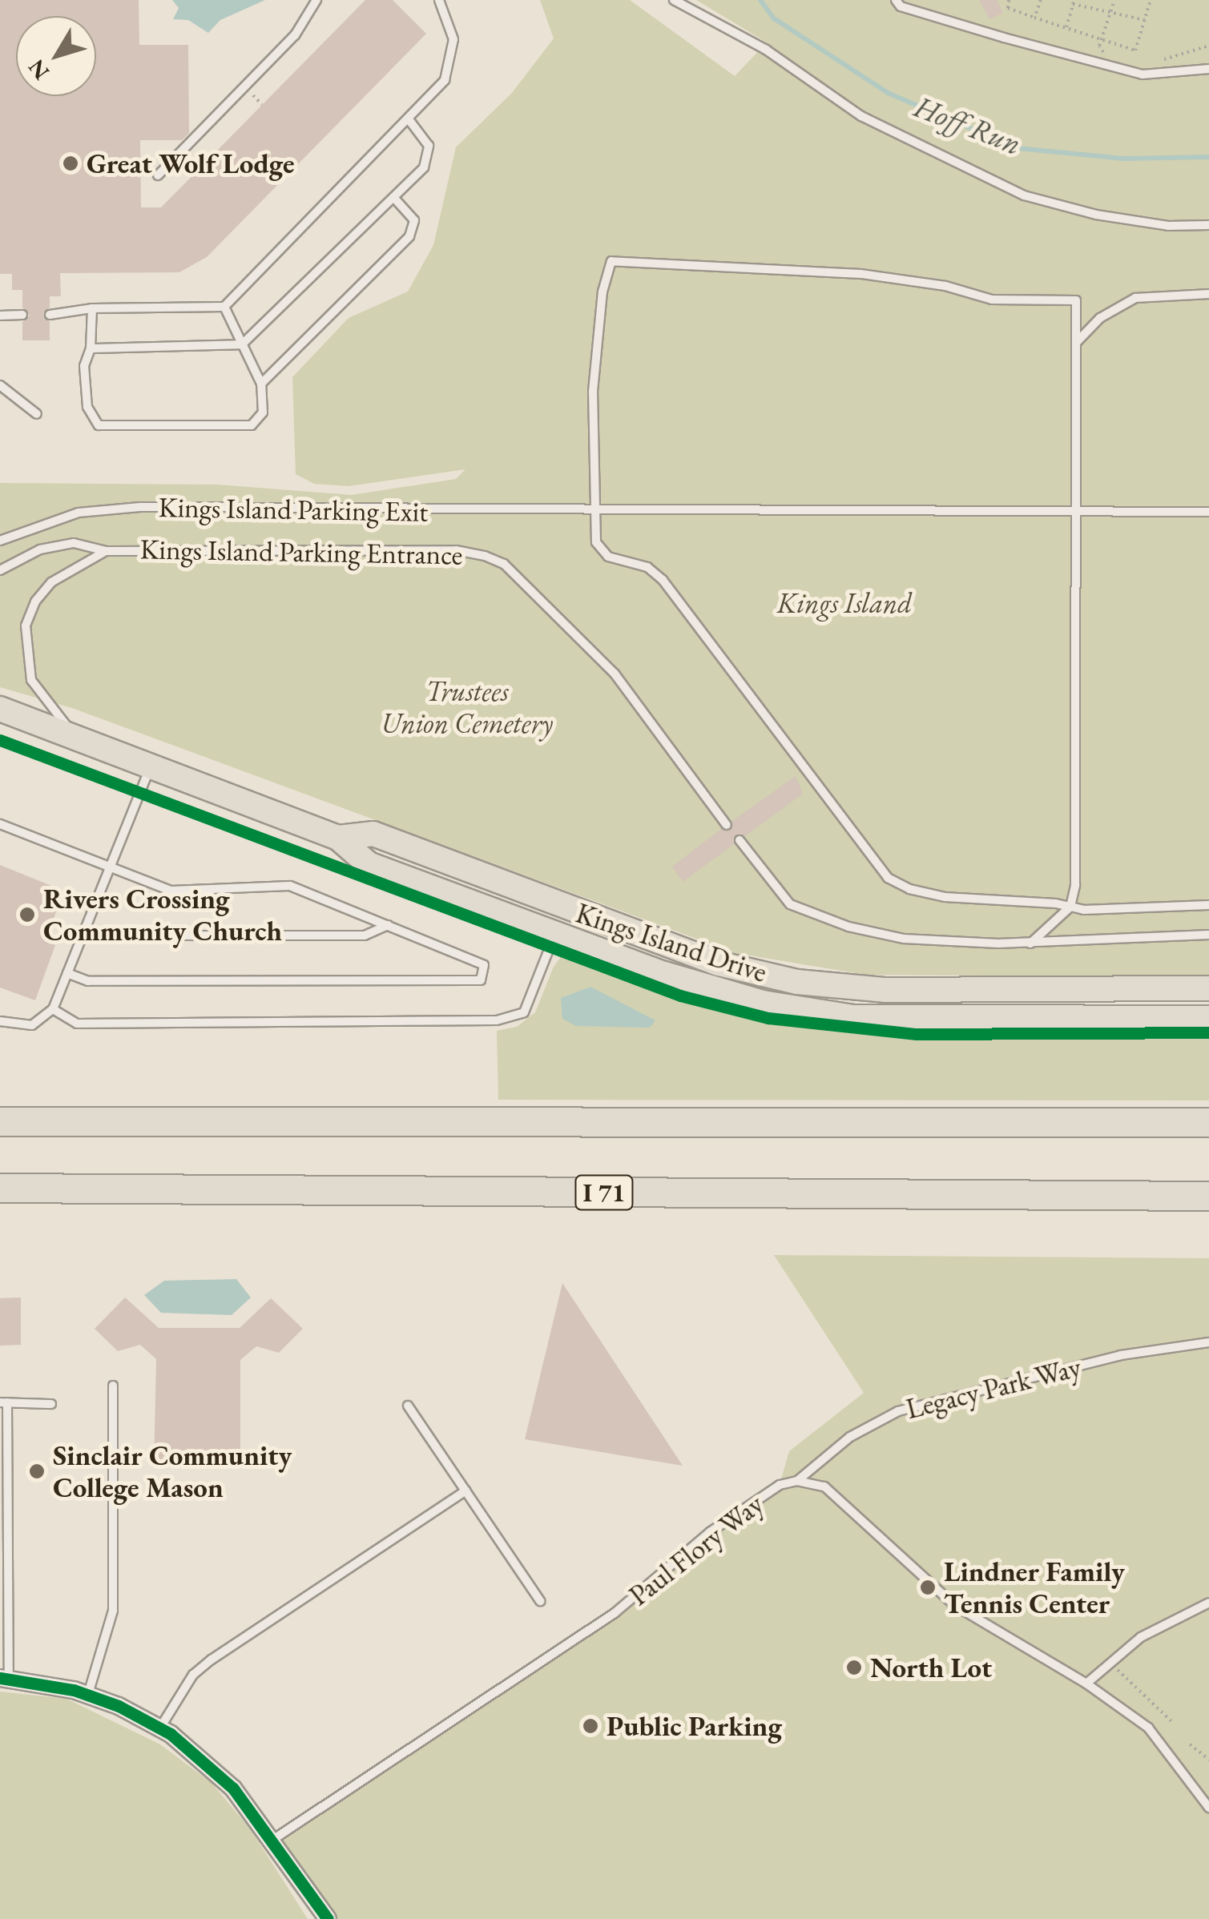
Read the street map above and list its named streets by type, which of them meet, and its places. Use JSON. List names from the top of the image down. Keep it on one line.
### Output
{"streets":{"highway":["I 71"],"main road":["Kings Island Drive"],"lane":["Kings Island Parking Exit","Kings Island Parking Entrance","Legacy Park Way","Paul Flory Way"]},"crossings":[["Legacy Park Way","Paul Flory Way"]],"water":["Hoff Run"],"parks":["Kings Island","Trustees Union Cemetery"],"places":["Great Wolf Lodge","Rivers Crossing Community Church","Sinclair Community College Mason","Lindner Family Tennis Center","North Lot","Public Parking"],"north":"bottom left"}
